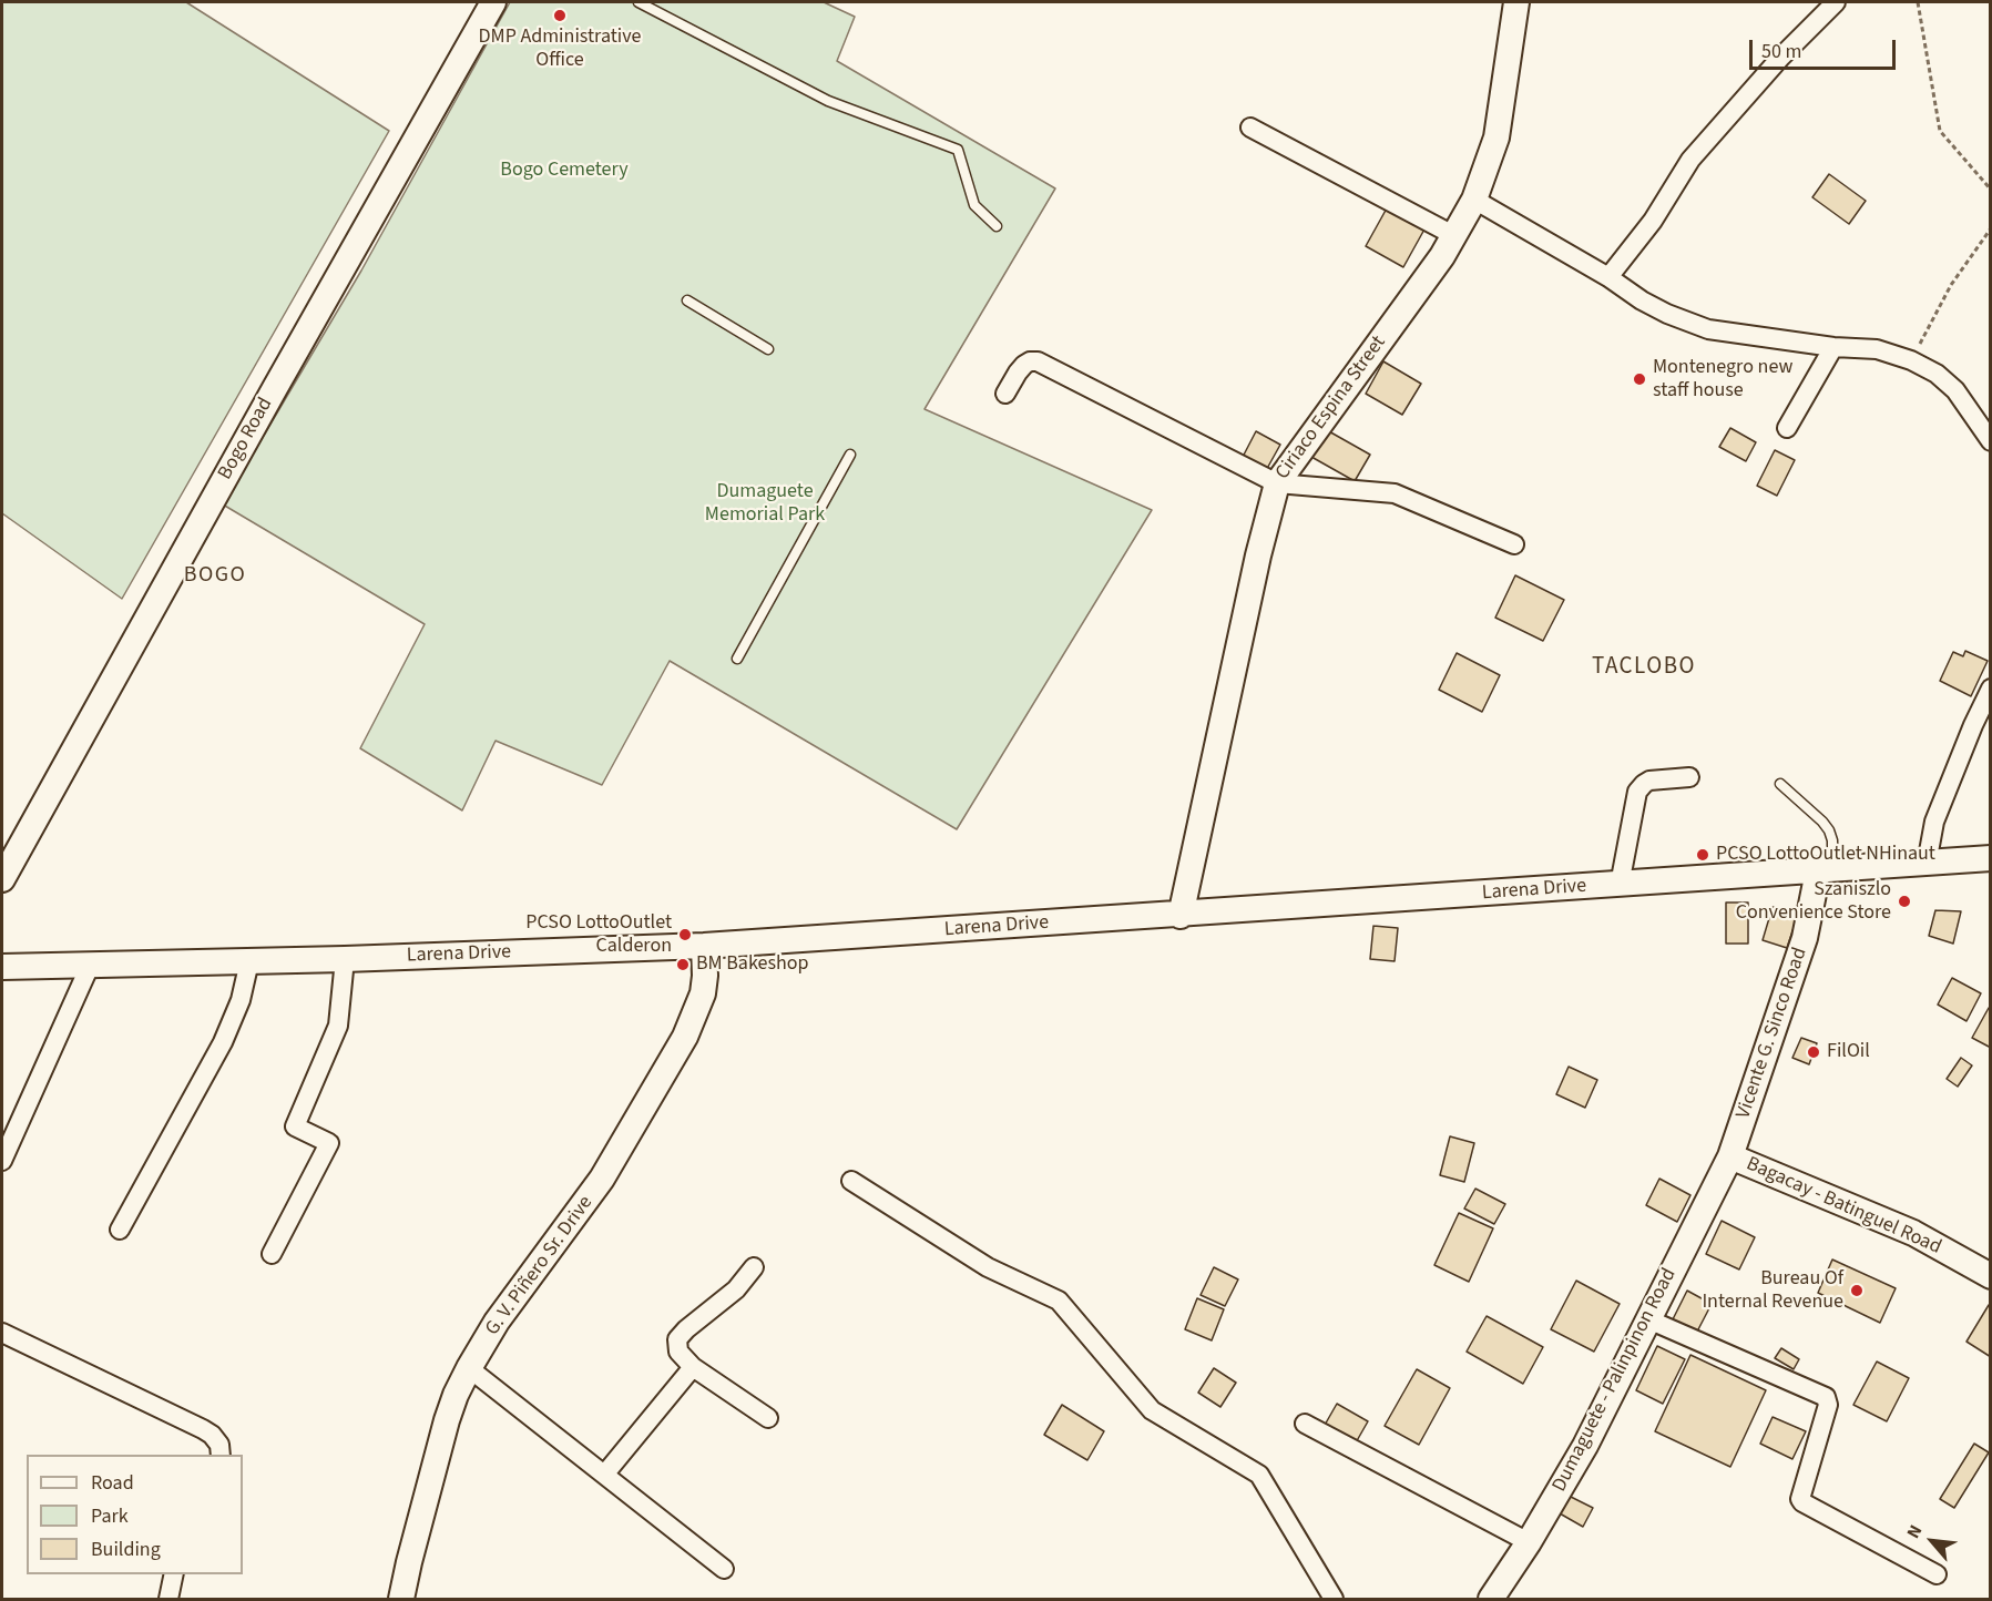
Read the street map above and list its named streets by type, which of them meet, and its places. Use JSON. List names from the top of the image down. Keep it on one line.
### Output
{"streets":{"main road":["Ciriaco Espina Street","Bogo Road","Larena Drive","Vicente G. Sinco Road","Bagacay - Batinguel Road","G. V. Piñero Sr. Drive","Dumaguete - Palinpinon Road"]},"crossings":[["Ciriaco Espina Street","Larena Drive"],["Larena Drive","Vicente G. Sinco Road"],["Larena Drive","G. V. Piñero Sr. Drive"],["Vicente G. Sinco Road","Bagacay - Batinguel Road"],["Vicente G. Sinco Road","Dumaguete - Palinpinon Road"],["Bagacay - Batinguel Road","Dumaguete - Palinpinon Road"]],"districts":["BOGO","TACLOBO"],"parks":["Bogo Cemetery","Dumaguete Memorial Park"],"places":["DMP Administrative Office","Montenegro new staff house","PCSO LottoOutlet NHinaut","Szaniszlo Convenience Store","PCSO LottoOutlet Calderon","BM Bakeshop","FilOil","Bureau Of Internal Revenue"],"legend":["Road","Park","Building"],"scale_bar":"50 m","north":"top left"}
